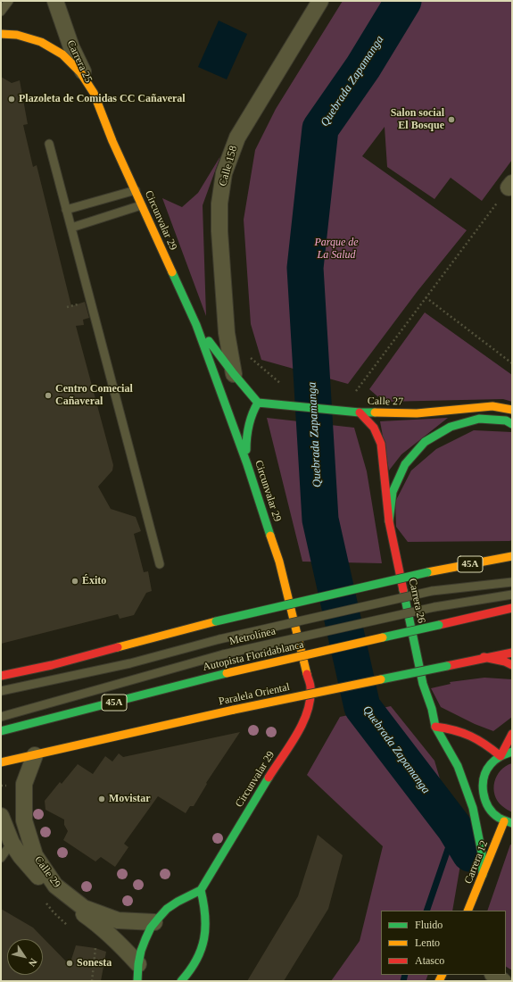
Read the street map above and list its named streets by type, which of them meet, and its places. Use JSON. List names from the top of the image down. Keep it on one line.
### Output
{"streets":{"main road":["Carrera 25","Circunvalar 29","Calle 27","45A","Carrera 26","Autopista Floridablanca","Paralela Oriental","Carrera 12"],"street":["Calle 158","Calle 29"],"lane":["Metrolínea"]},"crossings":[["Carrera 25","Circunvalar 29"],["Calle 27","Carrera 26"],["Carrera 26","Carrera 12"],["Paralela Oriental","Calle 29"]],"water":["Quebrada Zapamanga"],"parks":["Parque de La Salud"],"places":["Plazoleta de Comidas CC Cañaveral","Salon social El Bosque","Centro Comecial Cañaveral","Éxito","Movistar","Sonesta"],"legend":["Fluido","Lento","Atasco"],"north":"bottom right"}
